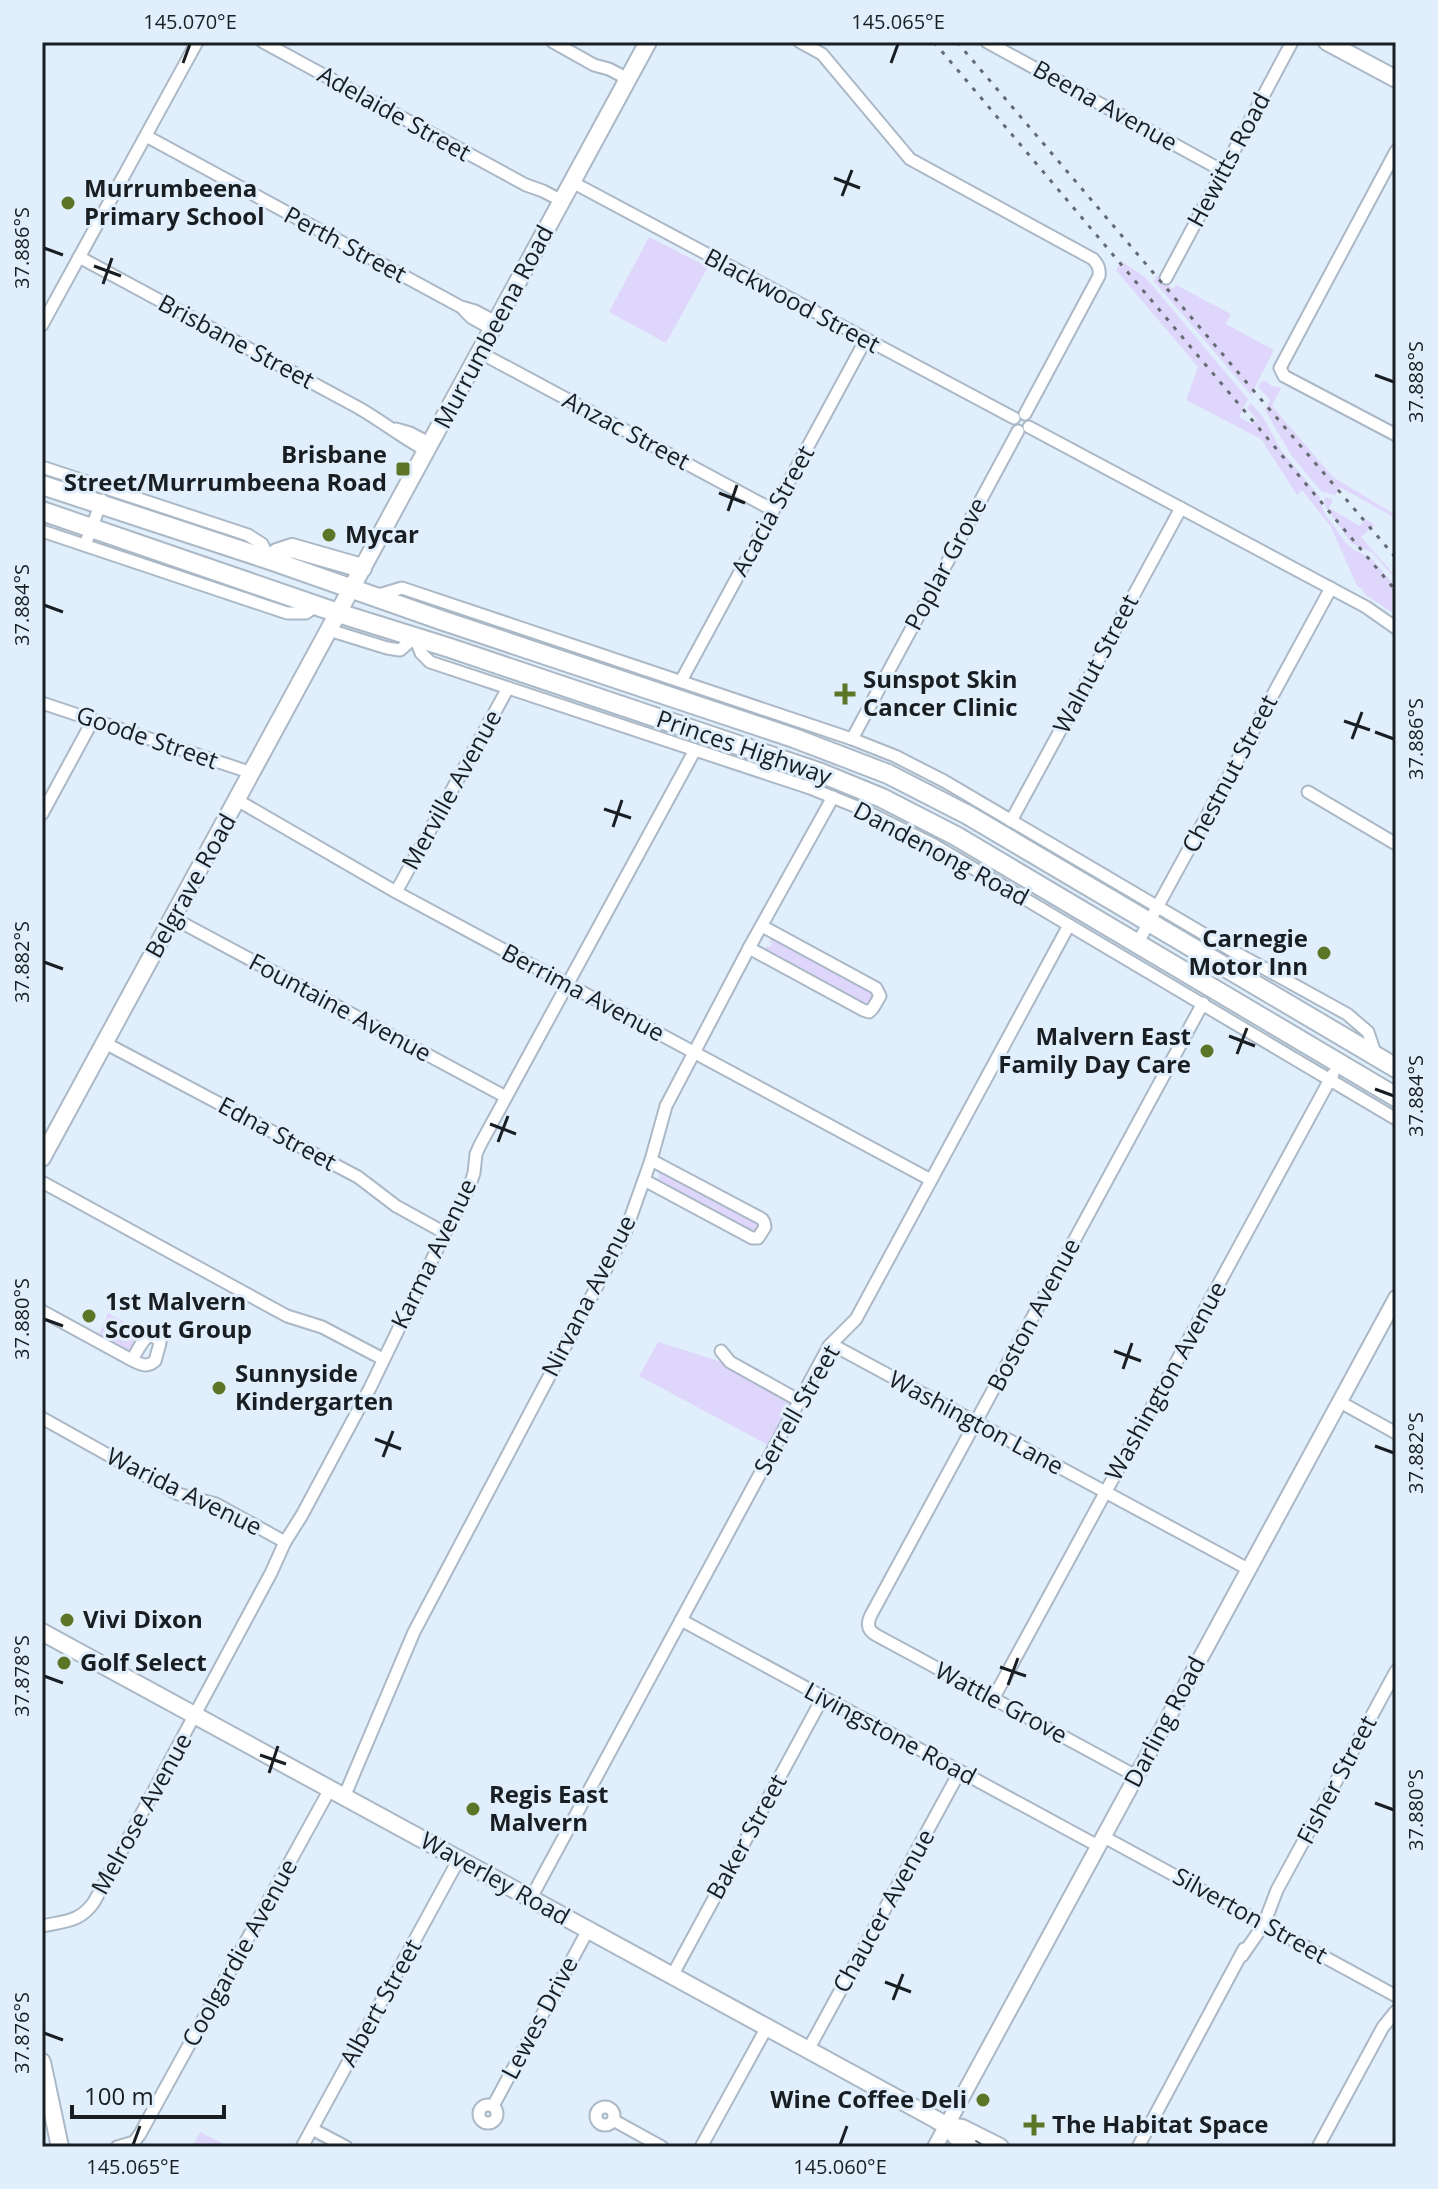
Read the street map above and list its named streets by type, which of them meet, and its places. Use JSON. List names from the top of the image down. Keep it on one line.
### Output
{"streets":{"highway":["Princes Highway"],"main road":["Murrumbeena Road","Belgrave Road","Waverley Road"],"street":["Beena Avenue","Adelaide Street","Hewitts Road","Perth Street","Blackwood Street","Brisbane Street","Anzac Street","Acacia Street","Poplar Grove","Walnut Street","Goode Street","Chestnut Street","Merville Avenue","Dandenong Road","Berrima Avenue","Fountaine Avenue","Edna Street","Karma Avenue","Nirvana Avenue","Boston Avenue","Washington Avenue","Serrell Street","Washington Lane","Warida Avenue","Wattle Grove","Darling Road","Livingstone Road","Fisher Street","Melrose Avenue","Baker Street","Chaucer Avenue","Silverton Street","Coolgardie Avenue","Albert Street","Lewes Drive"]},"crossings":[["Beena Avenue","Hewitts Road"],["Adelaide Street","Murrumbeena Road"],["Perth Street","Murrumbeena Road"],["Blackwood Street","Murrumbeena Road"],["Blackwood Street","Acacia Street"],["Murrumbeena Road","Brisbane Street"],["Murrumbeena Road","Anzac Street"],["Murrumbeena Road","Princes Highway"],["Murrumbeena Road","Belgrave Road"],["Anzac Street","Acacia Street"],["Goode Street","Belgrave Road"],["Princes Highway","Chestnut Street"],["Princes Highway","Dandenong Road"],["Princes Highway","Belgrave Road"],["Princes Highway","Washington Avenue"],["Chestnut Street","Dandenong Road"],["Merville Avenue","Dandenong Road"],["Merville Avenue","Berrima Avenue"],["Dandenong Road","Karma Avenue"],["Dandenong Road","Nirvana Avenue"],["Dandenong Road","Boston Avenue"],["Dandenong Road","Washington Avenue"],["Dandenong Road","Serrell Street"],["Belgrave Road","Berrima Avenue"],["Belgrave Road","Fountaine Avenue"],["Belgrave Road","Edna Street"],["Berrima Avenue","Karma Avenue"],["Berrima Avenue","Nirvana Avenue"],["Berrima Avenue","Serrell Street"],["Fountaine Avenue","Karma Avenue"],["Edna Street","Karma Avenue"],["Karma Avenue","Warida Avenue"],["Karma Avenue","Melrose Avenue"],["Karma Avenue","Waverley Road"],["Nirvana Avenue","Waverley Road"],["Nirvana Avenue","Coolgardie Avenue"],["Boston Avenue","Washington Lane"],["Boston Avenue","Wattle Grove"],["Washington Avenue","Washington Lane"],["Washington Avenue","Wattle Grove"],["Serrell Street","Washington Lane"],["Serrell Street","Livingstone Road"],["Serrell Street","Waverley Road"],["Washington Lane","Darling Road"],["Wattle Grove","Darling Road"],["Darling Road","Livingstone Road"],["Darling Road","Waverley Road"],["Darling Road","Silverton Street"],["Livingstone Road","Baker Street"],["Livingstone Road","Chaucer Avenue"],["Livingstone Road","Silverton Street"],["Fisher Street","Silverton Street"],["Melrose Avenue","Waverley Road"],["Baker Street","Waverley Road"],["Waverley Road","Chaucer Avenue"],["Waverley Road","Coolgardie Avenue"],["Waverley Road","Albert Street"],["Waverley Road","Lewes Drive"]],"places":{"other":["Murrumbeena Primary School","Mycar","Carnegie Motor Inn","Malvern East Family Day Care","1st Malvern Scout Group","Sunnyside Kindergarten","Vivi Dixon","Golf Select","Regis East Malvern","Wine Coffee Deli"],"transit":["Brisbane Street/Murrumbeena Road"],"health":["Sunspot Skin Cancer Clinic","The Habitat Space"]},"scale_bar":"100 m","coordinates":["145.070°E","145.065°E","37.886°S","37.888°S","37.884°S","37.882°S","37.880°S","37.878°S","37.876°S","145.060°E"]}
